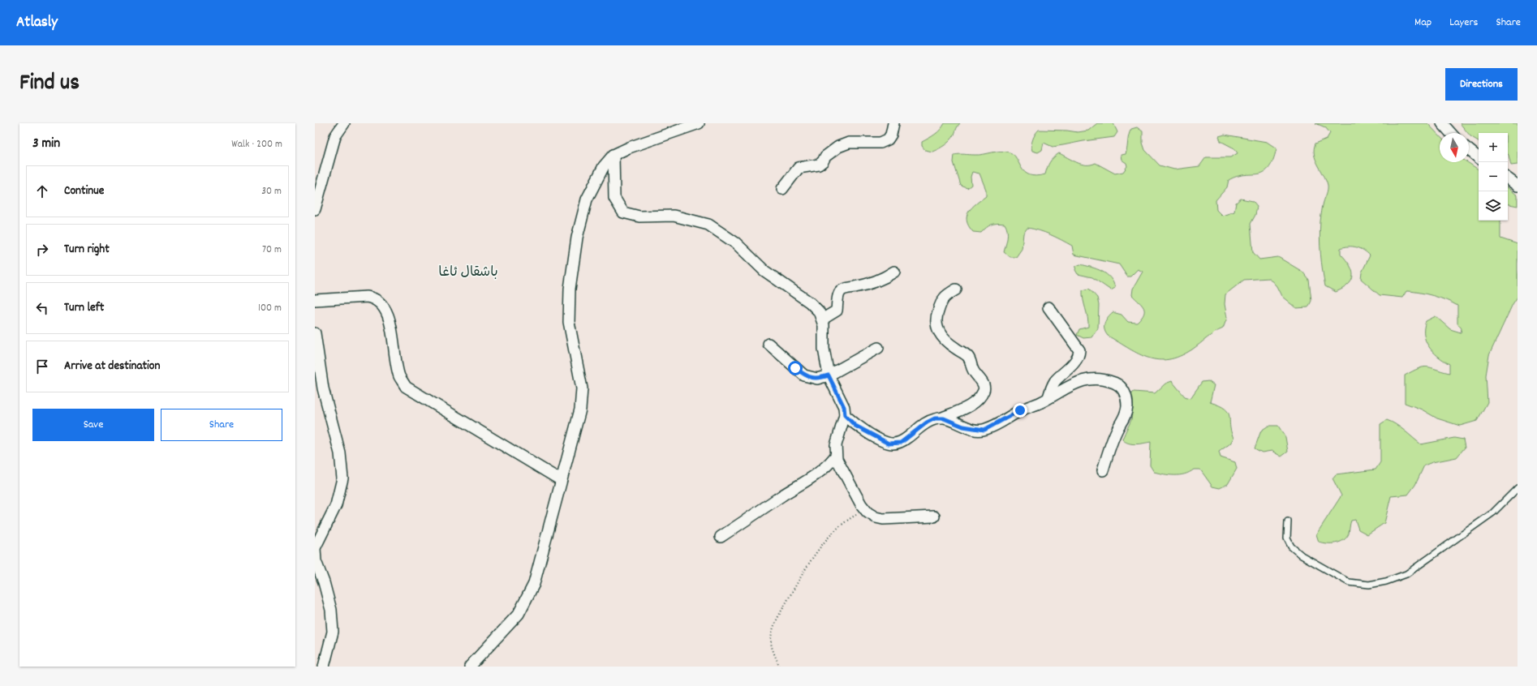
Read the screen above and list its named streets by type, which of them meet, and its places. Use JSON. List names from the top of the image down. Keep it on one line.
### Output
{"districts":["باشقال ئاغا"],"north":"bottom","page":{"header":"Atlasly","nav":["Map","Layers","Share"],"title":"Find us","buttons":["Directions",["Save","Share"]],"heading":["3 min","Walk · 200 m"],"map_buttons":["+","−"],"list":[["Continue","30 m"],["Turn right","70 m"],["Turn left","100 m"],"Arrive at destination"]}}
